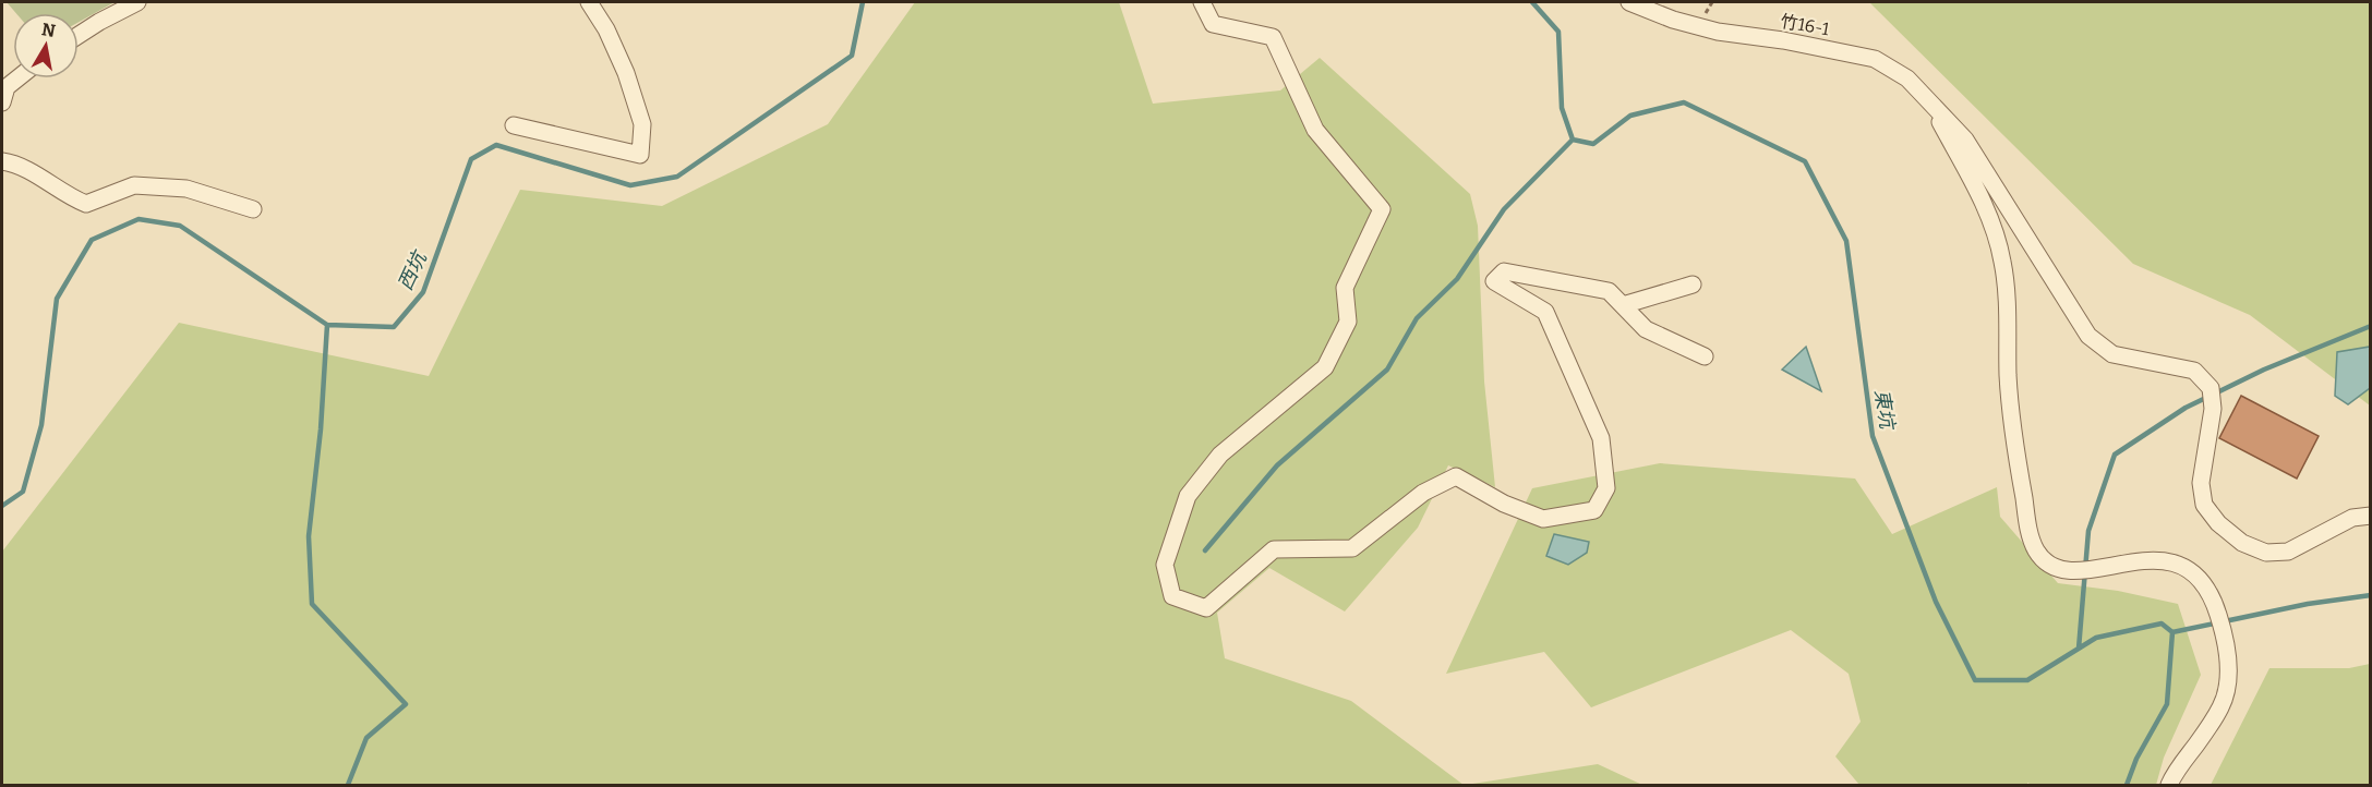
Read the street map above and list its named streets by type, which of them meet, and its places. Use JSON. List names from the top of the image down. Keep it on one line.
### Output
{"streets":{"street":["竹16-1"]},"water":["西坑","東坑"],"north":"top"}
